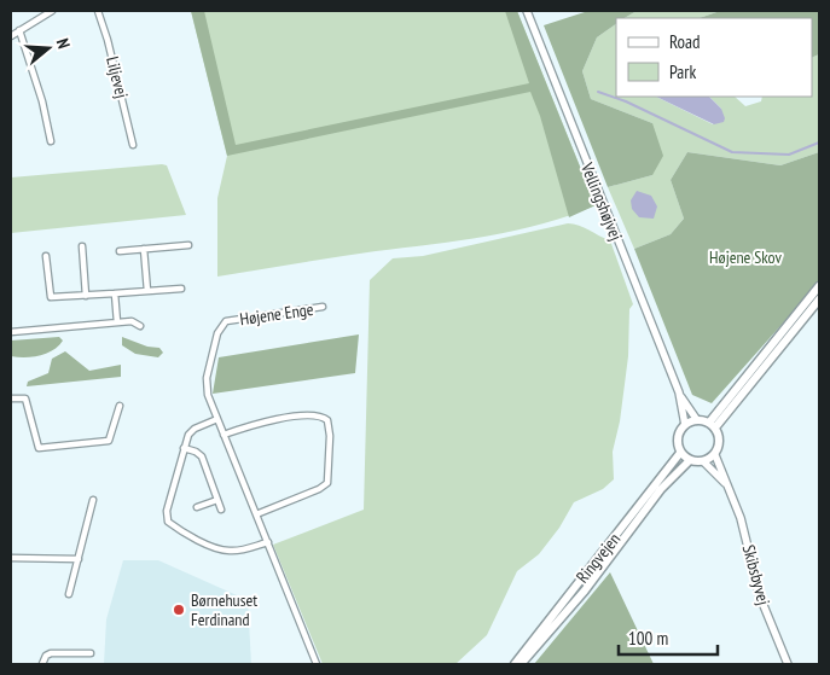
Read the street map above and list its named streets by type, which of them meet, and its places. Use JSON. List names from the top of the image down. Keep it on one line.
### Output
{"streets":{"main road":["Ringvejen"],"street":["Liljevej","Vellingshøjvej","Højene Enge","Skibsbyvej"]},"crossings":[["Vellingshøjvej","Ringvejen"],["Vellingshøjvej","Skibsbyvej"],["Ringvejen","Skibsbyvej"]],"parks":["Højene Skov"],"places":["Børnehuset Ferdinand"],"legend":["Road","Park"],"scale_bar":"100 m","north":"right"}
